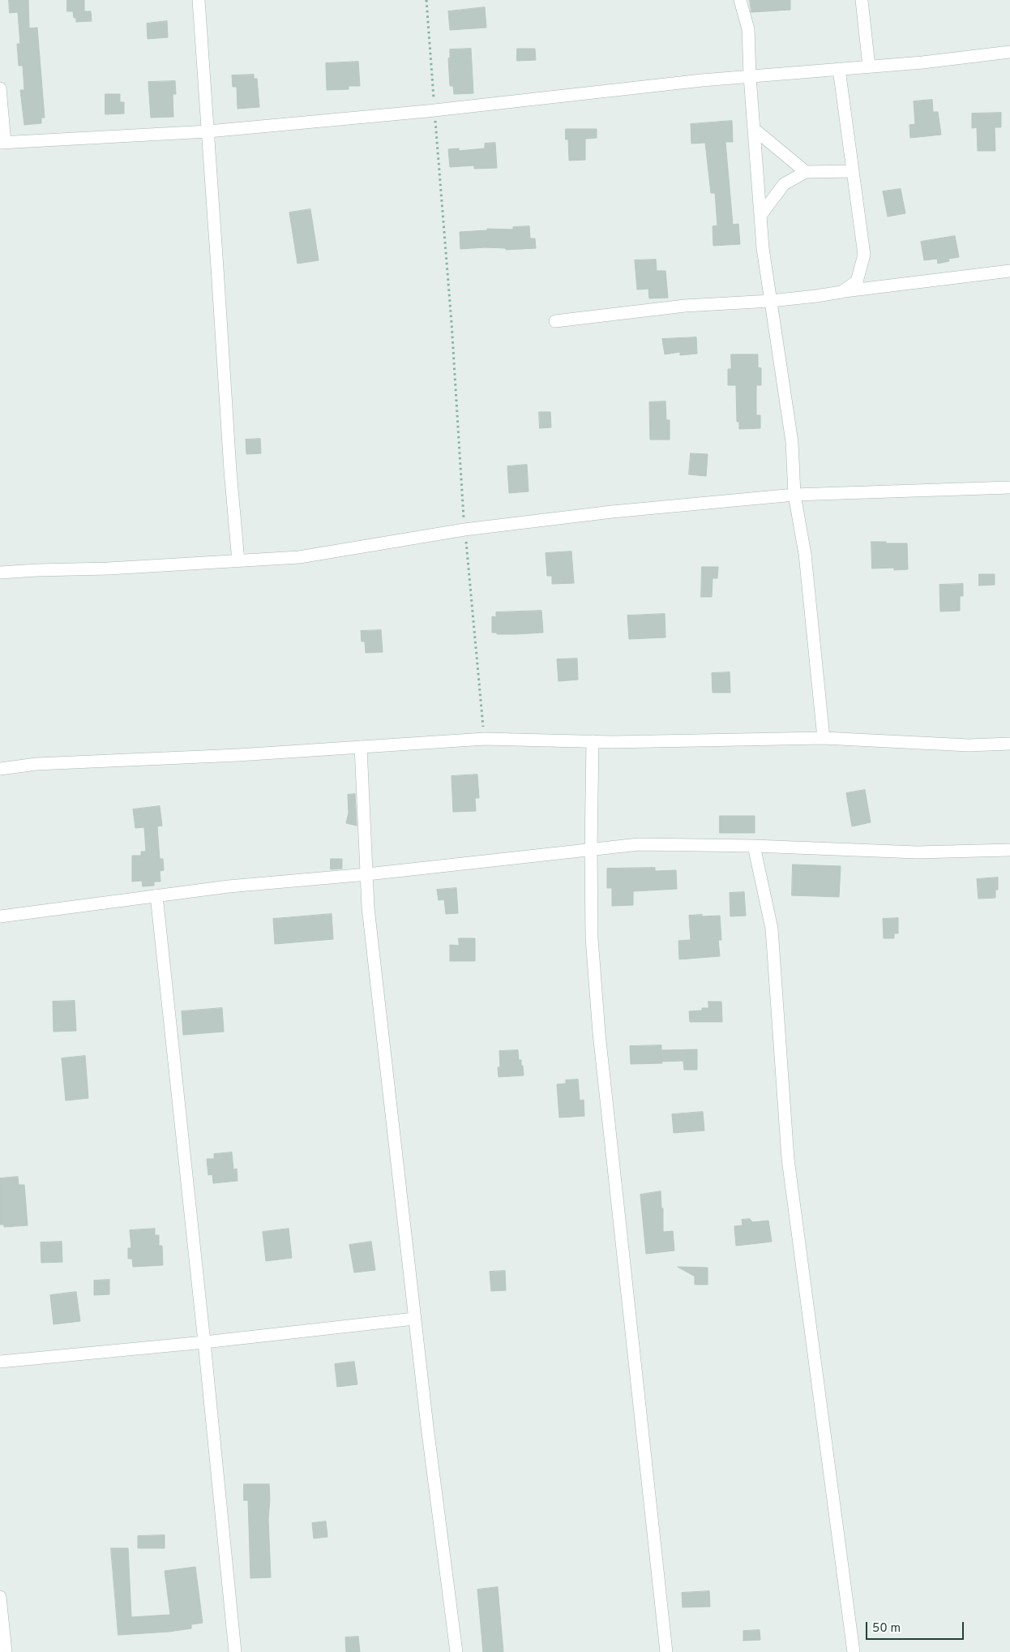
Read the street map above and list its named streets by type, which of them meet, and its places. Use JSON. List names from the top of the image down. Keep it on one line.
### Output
{"scale_bar":"50 m"}
